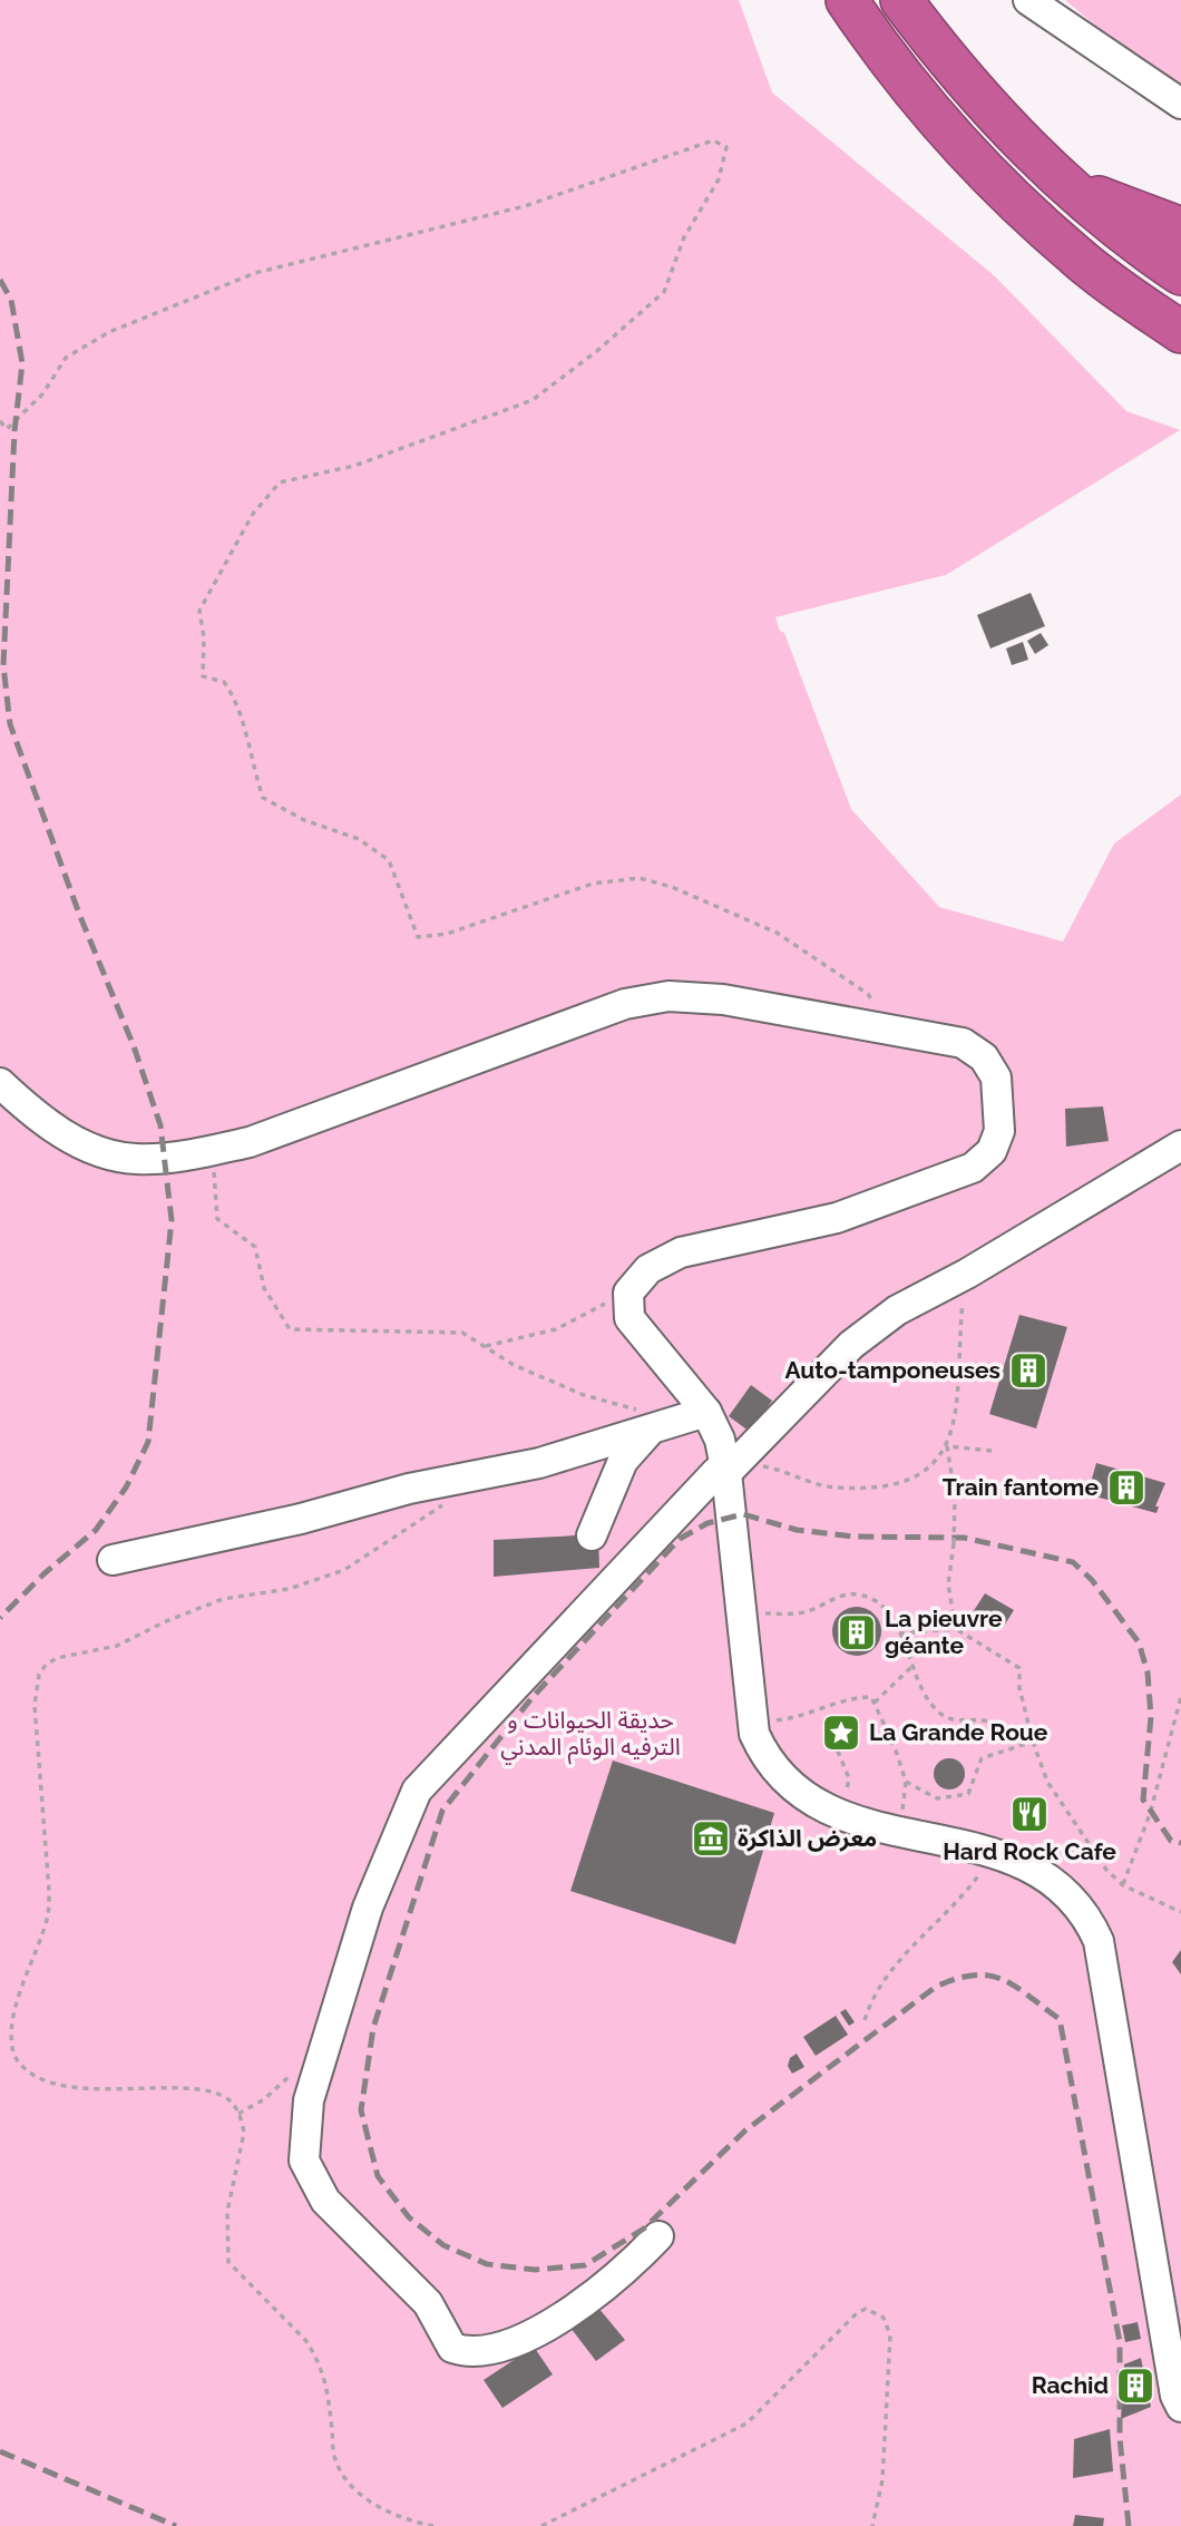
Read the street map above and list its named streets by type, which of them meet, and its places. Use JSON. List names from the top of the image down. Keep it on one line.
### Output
{"parks":["حديقة الحيوانات و الترفيه الوئام المدني"],"places":{"building":["Auto-tamponeuses","Train fantome","La pieuvre géante","Rachid"],"place":["La Grande Roue"],"restaurant":["Hard Rock Cafe"],"museum":["معرض الذاكرة"]}}
